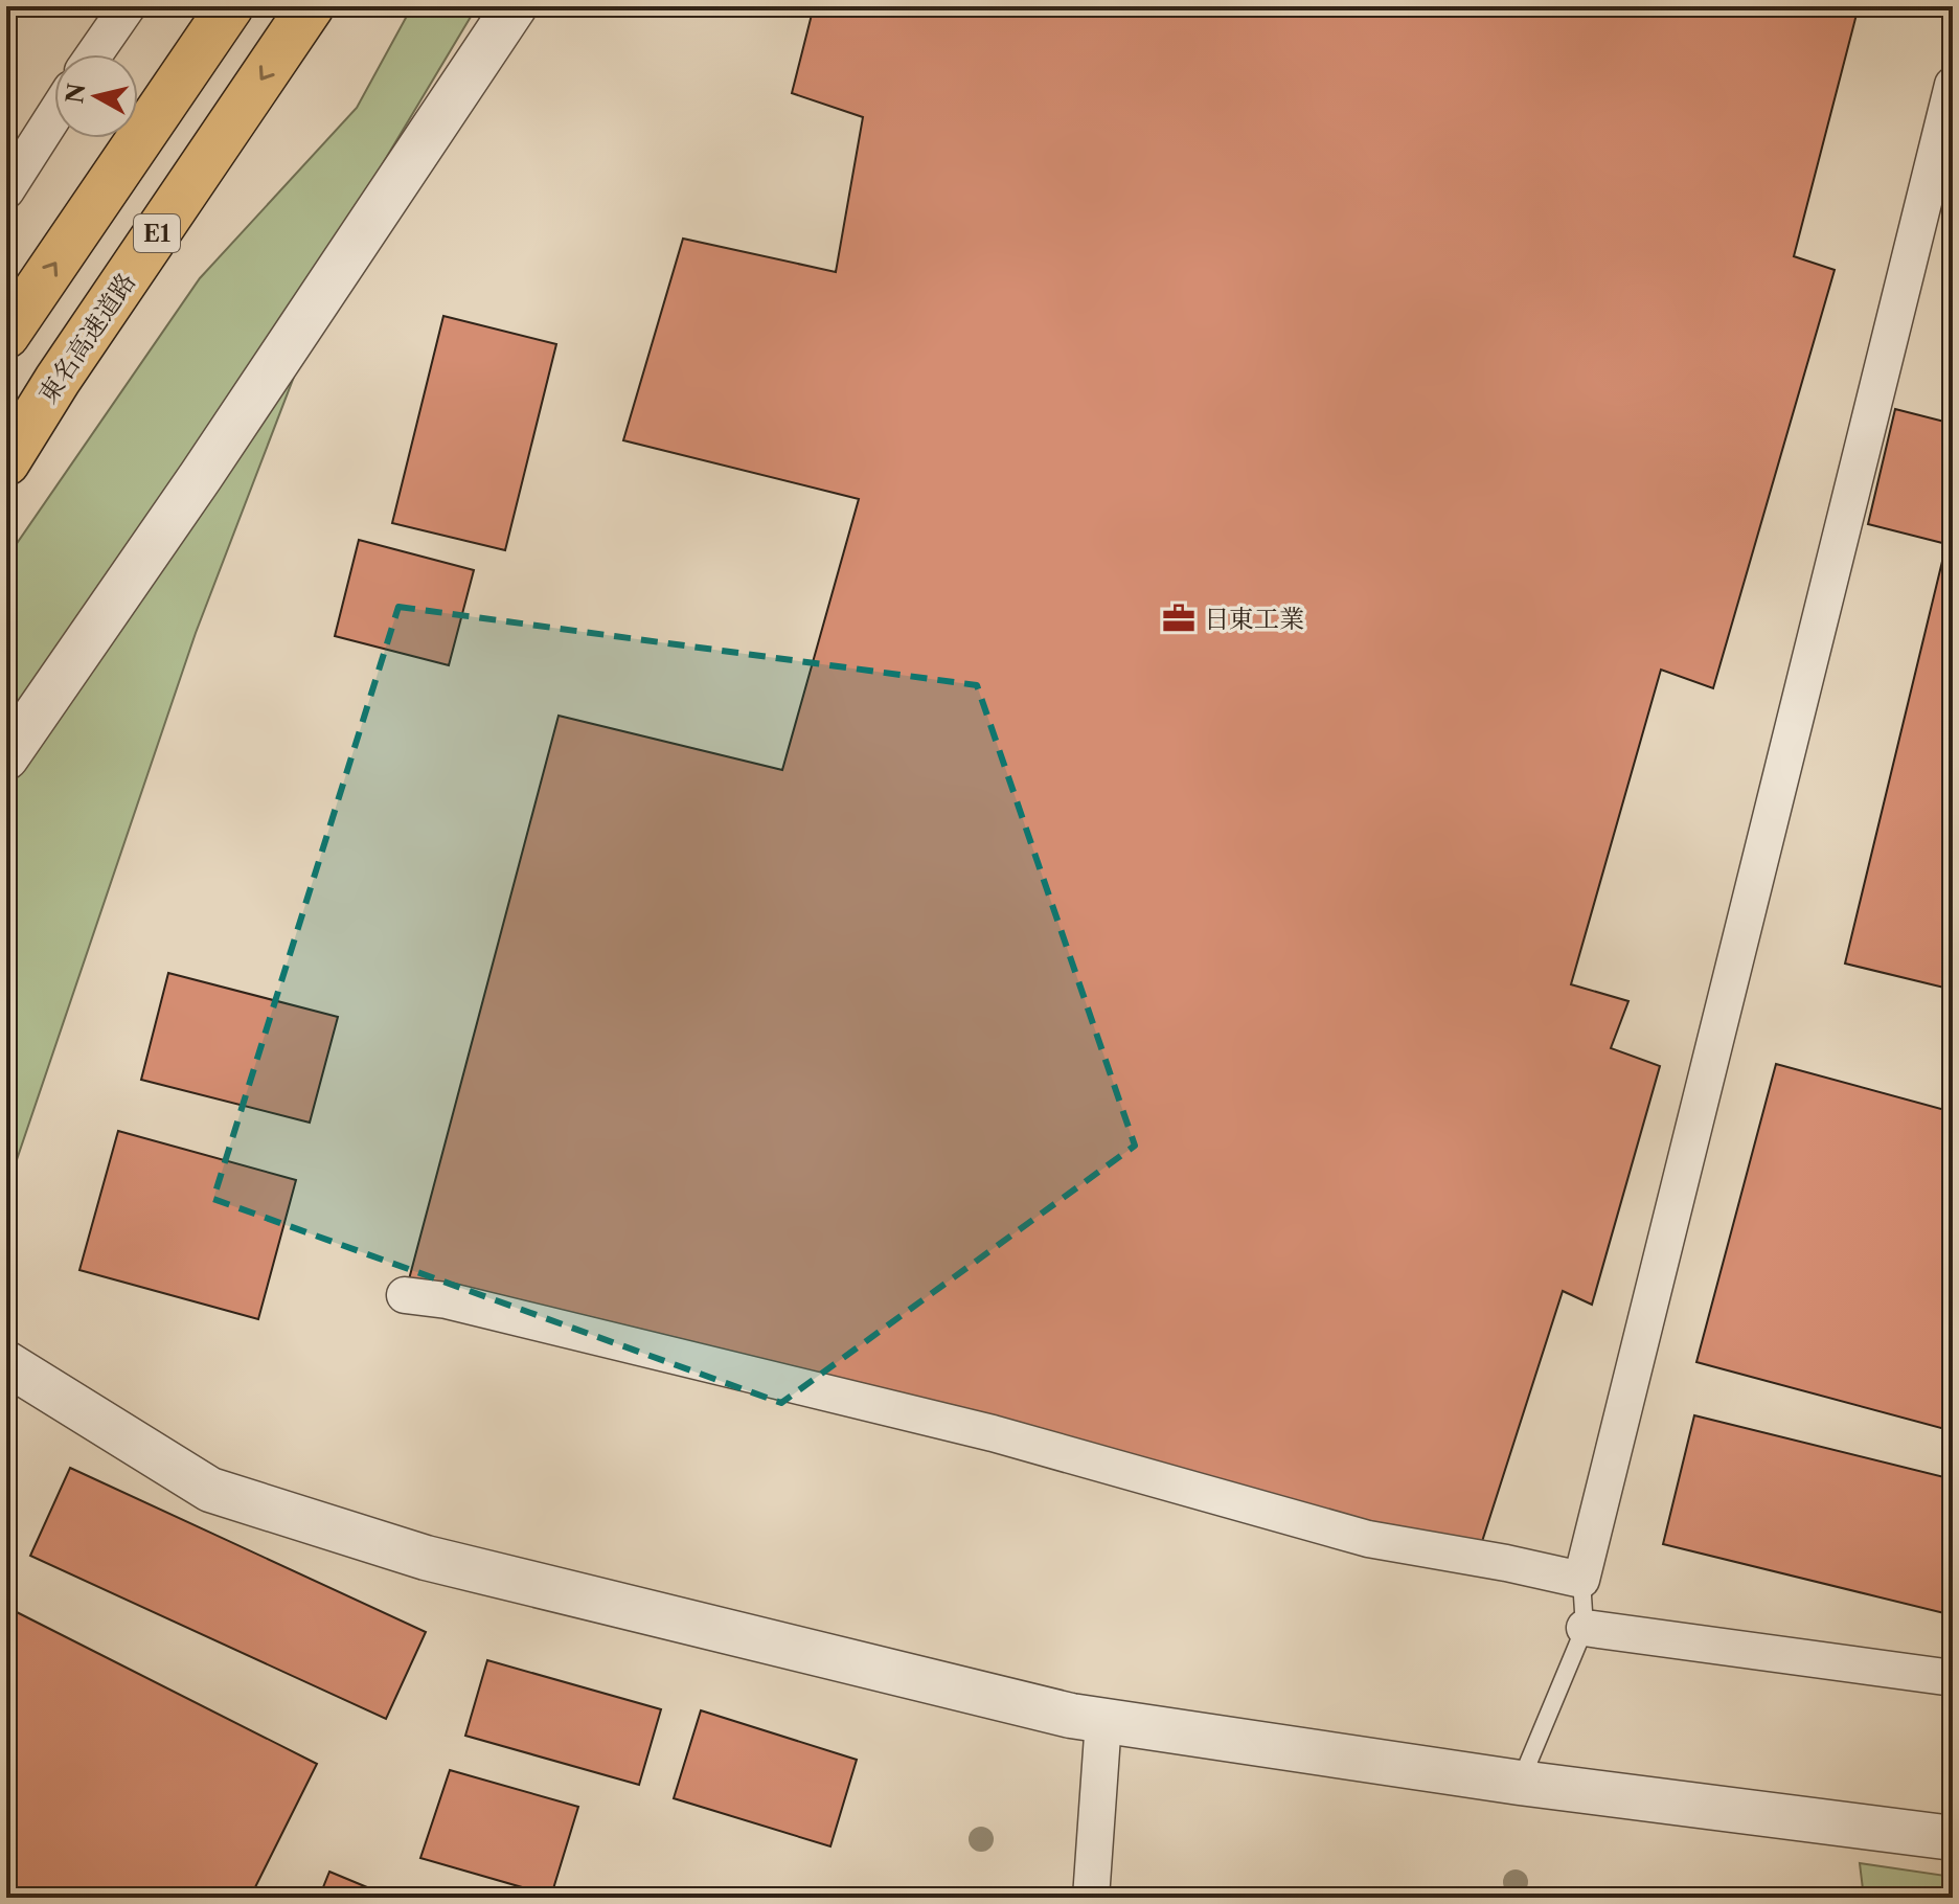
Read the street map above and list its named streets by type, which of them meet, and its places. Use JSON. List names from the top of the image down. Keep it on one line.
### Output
{"streets":{"highway":["E1","東名高速道路"]},"places":{"office":["日東工業"]},"north":"left"}
